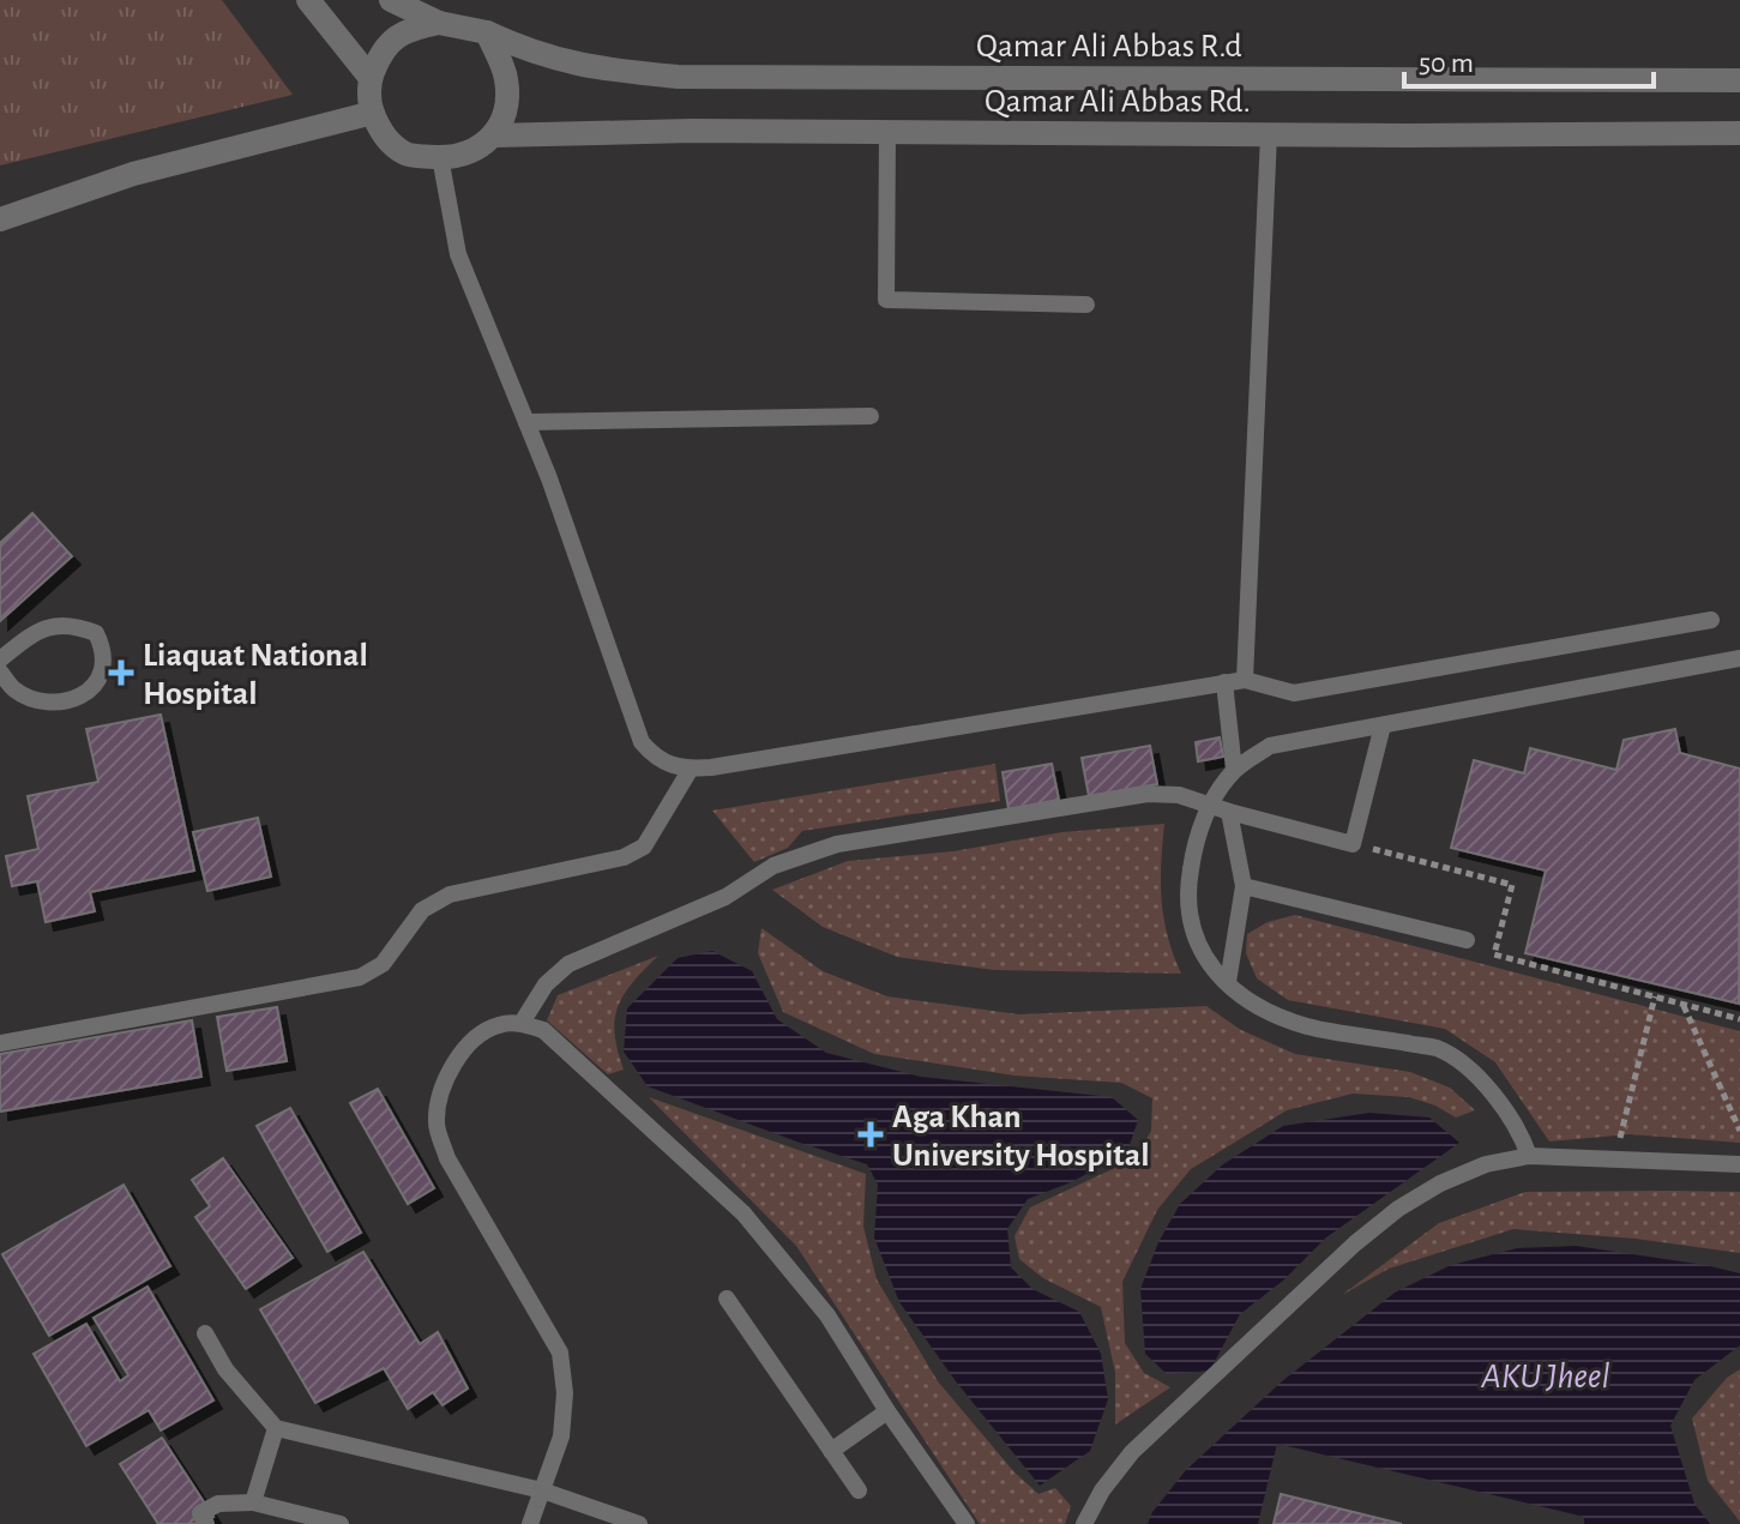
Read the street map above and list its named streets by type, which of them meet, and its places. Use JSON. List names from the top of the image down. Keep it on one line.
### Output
{"streets":{"street":["Qamar Ali Abbas R.d","Qamar Ali Abbas Rd."]},"crossings":[["Qamar Ali Abbas R.d","Qamar Ali Abbas Rd."]],"water":["AKU Jheel"],"places":{"health":["Liaquat National Hospital","Aga Khan University Hospital"]},"scale_bar":"50 m"}
